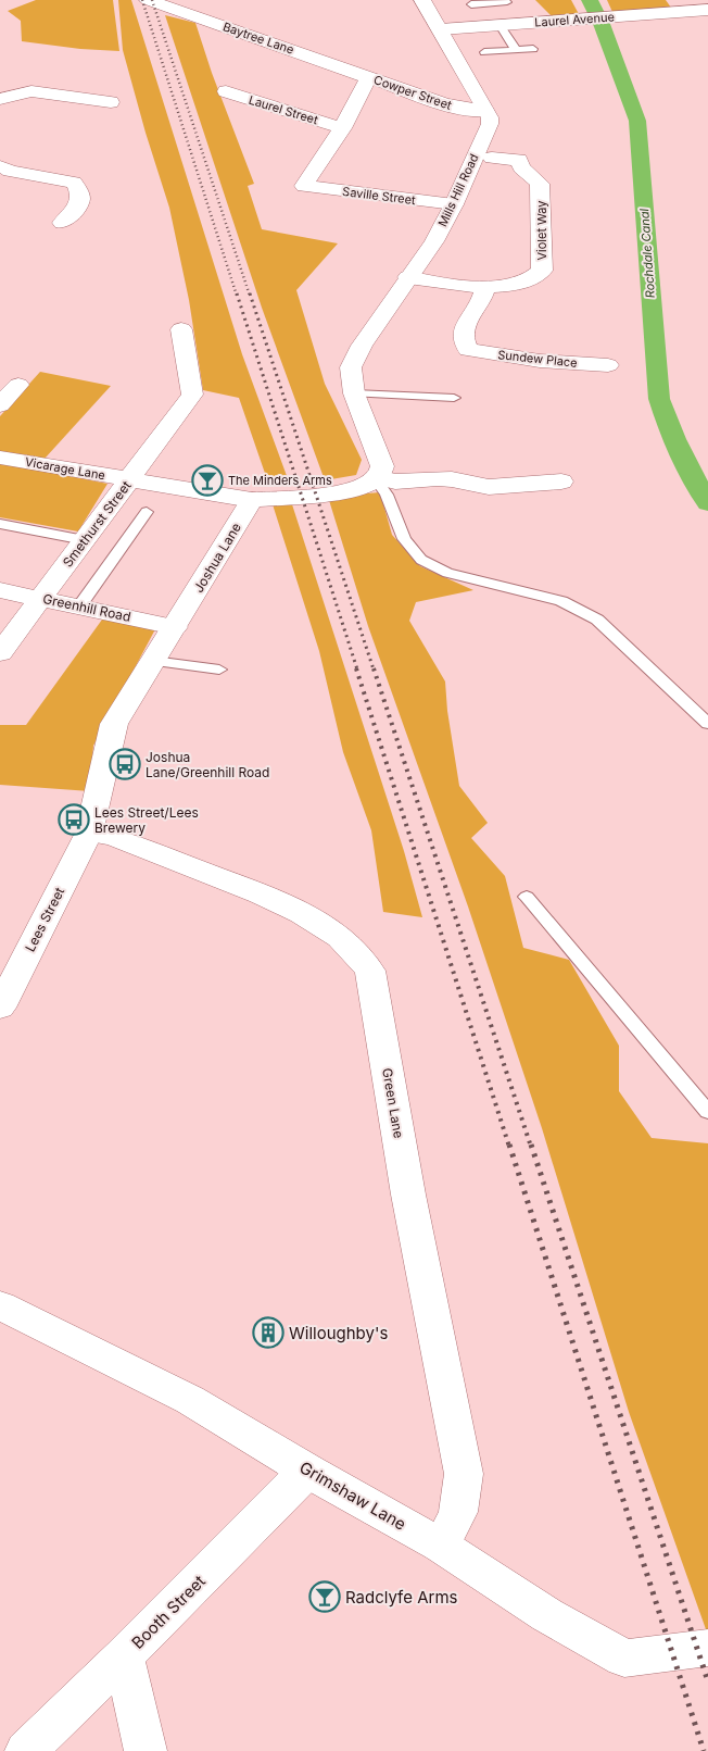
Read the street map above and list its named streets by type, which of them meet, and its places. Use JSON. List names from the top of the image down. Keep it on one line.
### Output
{"streets":{"street":["Laurel Avenue","Baytree Lane","Cowper Street","Laurel Street","Mills Hill Road","Saville Street","Violet Way","Sundew Place","Vicarage Lane","Smethurst Street","Joshua Lane","Greenhill Road","Lees Street","Green Lane","Grimshaw Lane","Booth Street"]},"crossings":[["Baytree Lane","Cowper Street"],["Cowper Street","Laurel Street"],["Cowper Street","Mills Hill Road"],["Cowper Street","Saville Street"],["Mills Hill Road","Saville Street"],["Mills Hill Road","Violet Way"],["Violet Way","Sundew Place"],["Vicarage Lane","Smethurst Street"],["Vicarage Lane","Joshua Lane"],["Smethurst Street","Greenhill Road"],["Joshua Lane","Greenhill Road"],["Joshua Lane","Lees Street"],["Joshua Lane","Green Lane"],["Lees Street","Green Lane"],["Green Lane","Grimshaw Lane"],["Grimshaw Lane","Booth Street"]],"water":["Rochdale Canal"],"places":{"bar":["The Minders Arms","Radclyfe Arms"],"bus stop":["Joshua Lane/Greenhill Road","Lees Street/Lees Brewery"],"building":["Willoughby's"]}}
